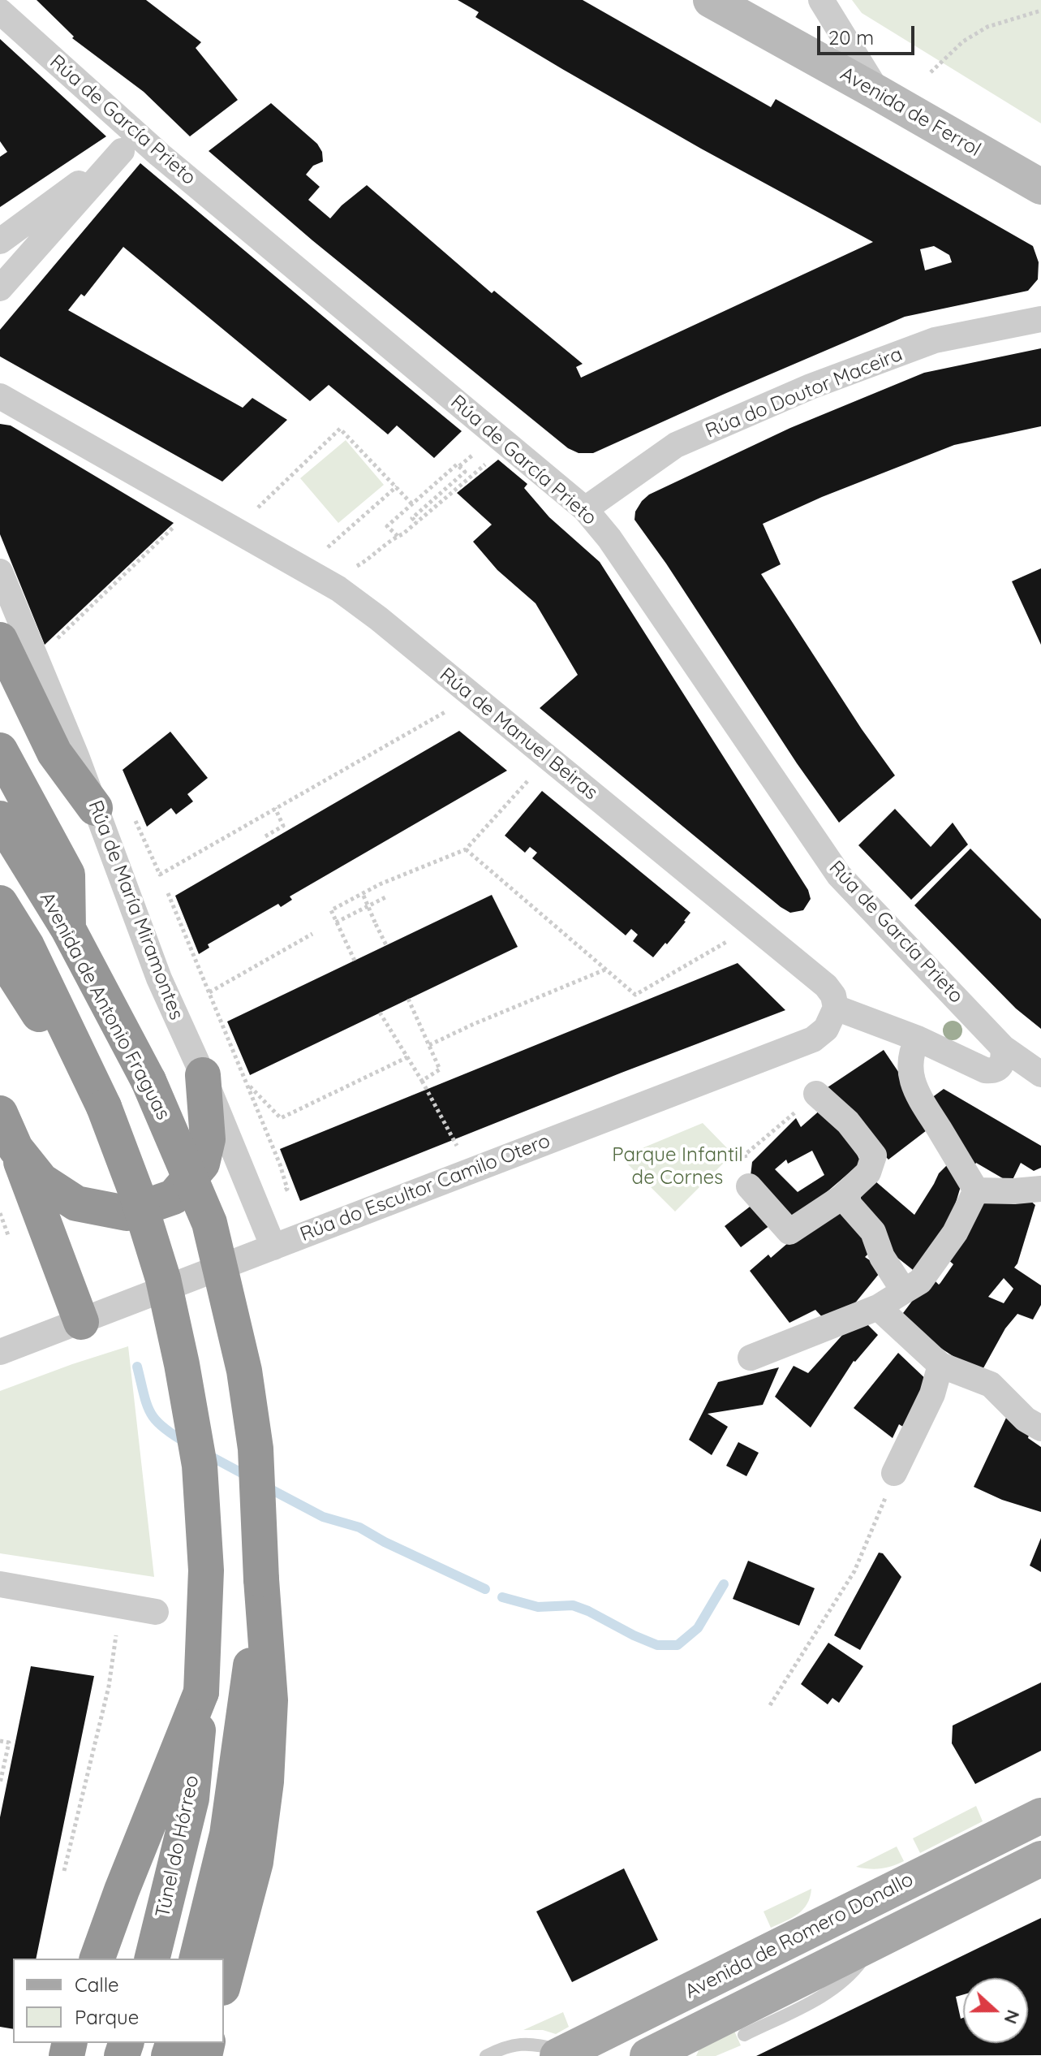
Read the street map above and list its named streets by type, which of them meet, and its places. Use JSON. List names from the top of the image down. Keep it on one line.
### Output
{"streets":{"highway":["Avenida de Antonio Fraguas","Túnel do Hórreo"],"main road":["Avenida de Romero Donallo"],"street":["Avenida de Ferrol","Rúa de García Prieto","Rúa do Doutor Maceira","Rúa de Manuel Beiras","Rúa de María Miramontes","Rúa do Escultor Camilo Otero"]},"crossings":[["Rúa de García Prieto","Rúa do Doutor Maceira"],["Rúa de Manuel Beiras","Rúa do Escultor Camilo Otero"],["Rúa de María Miramontes","Rúa do Escultor Camilo Otero"],["Avenida de Antonio Fraguas","Túnel do Hórreo"]],"parks":["Parque Infantil de Cornes"],"legend":["Calle","Parque"],"scale_bar":"20 m","north":"right"}
